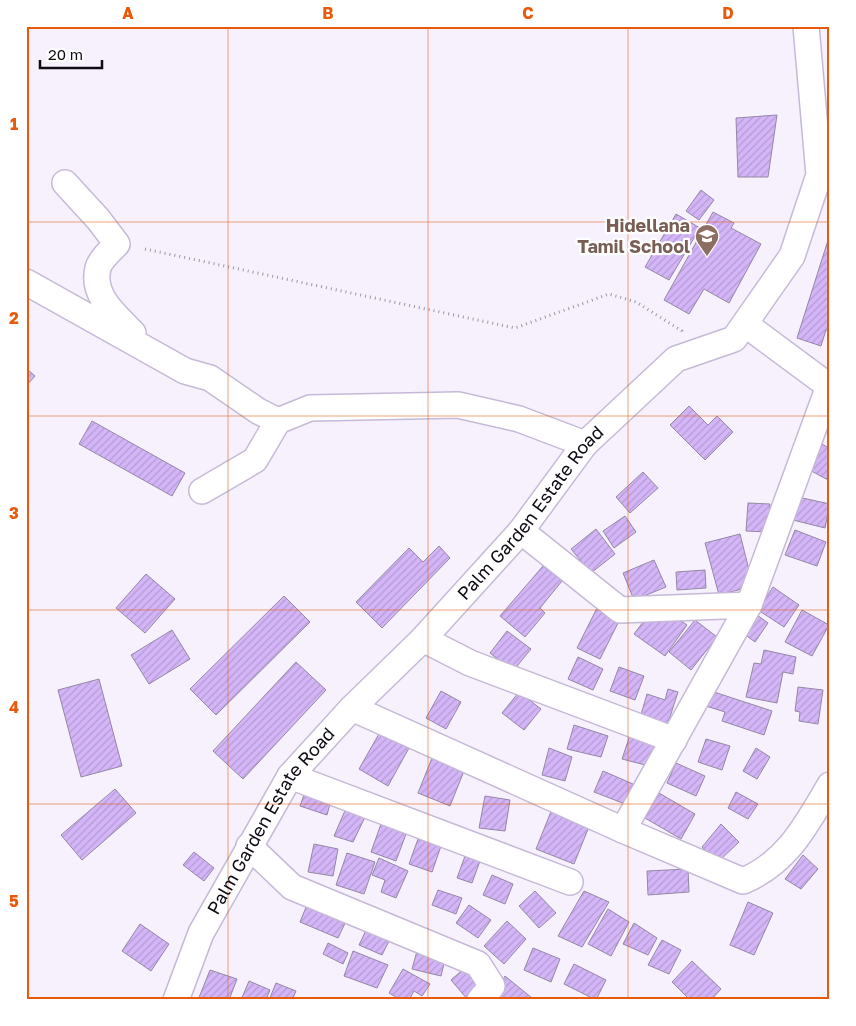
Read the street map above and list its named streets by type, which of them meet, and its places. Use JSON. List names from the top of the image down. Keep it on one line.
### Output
{"streets":{"street":["Palm Garden Estate Road"]},"places":{"school or university":["Hidellana Tamil School"]},"scale_bar":"20 m","grid":{"columns":["A","B","C","D"],"rows":["1","2","3","4","5"]}}
